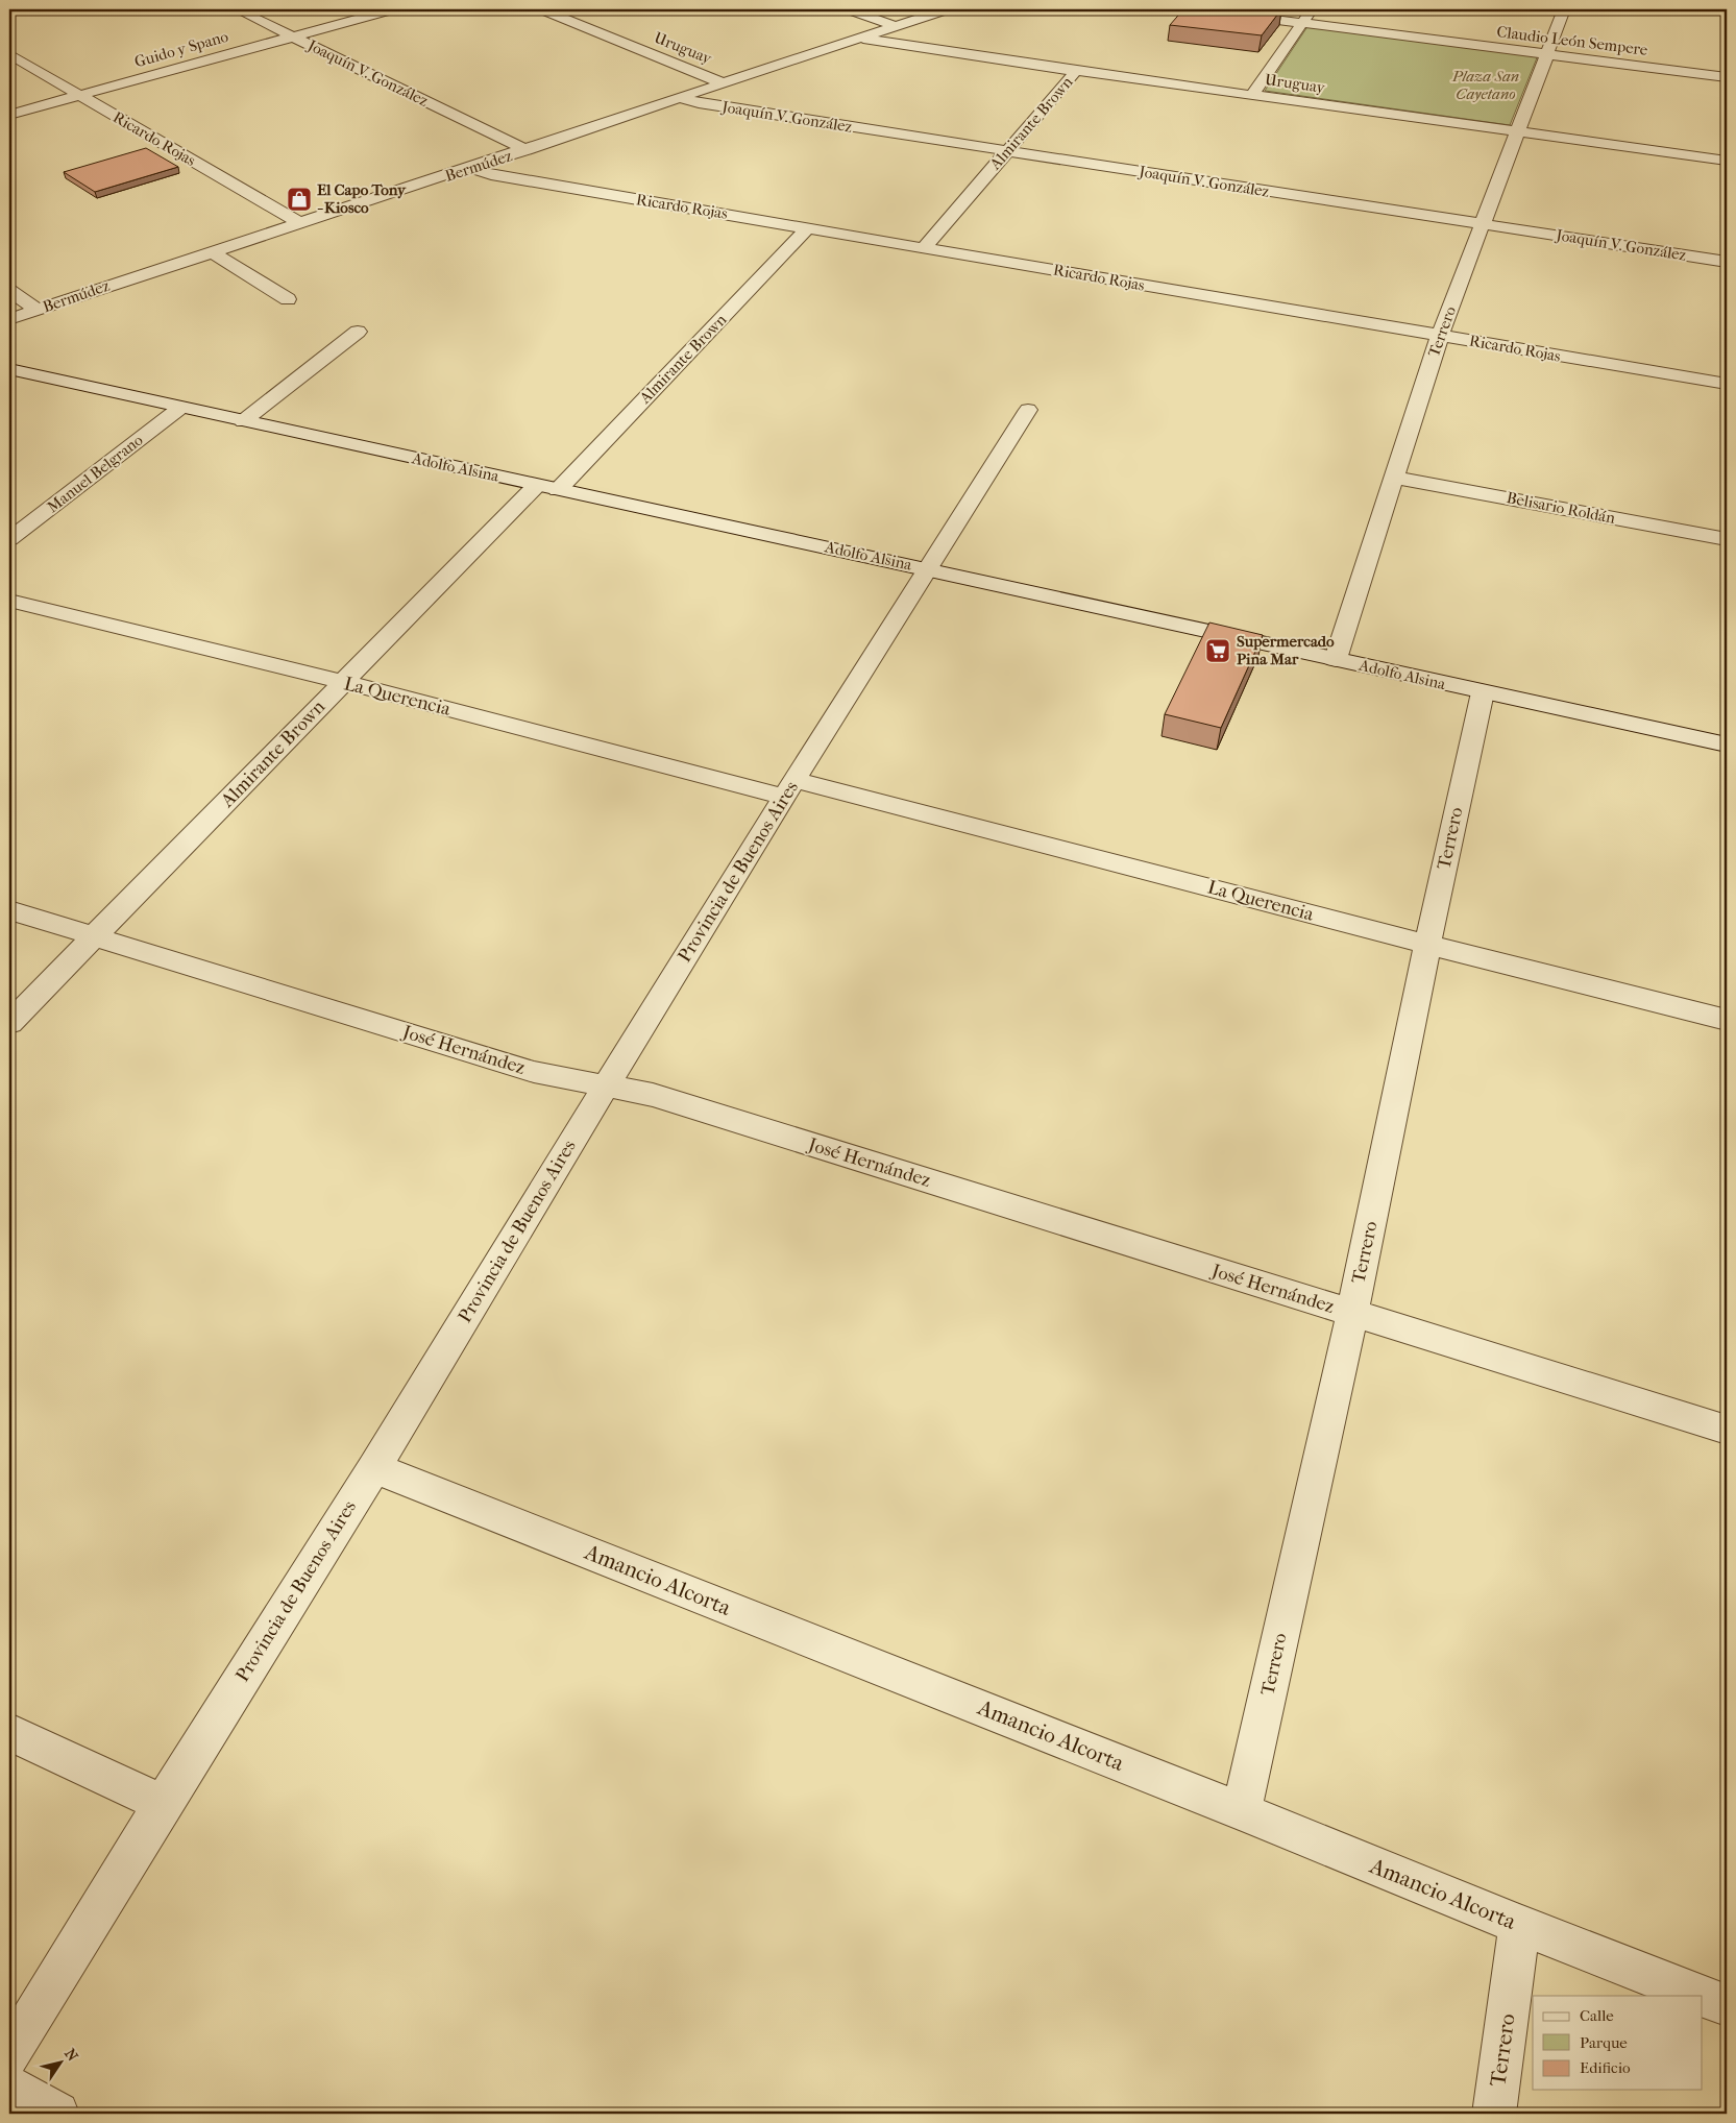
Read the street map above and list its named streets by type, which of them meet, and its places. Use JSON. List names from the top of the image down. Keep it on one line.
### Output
{"streets":{"street":["Claudio León Sempere","Uruguay","Guido y Spano","Joaquín V. González","Almirante Brown","Ricardo Rojas","Bermúdez","Terrero","Adolfo Alsina","Manuel Belgrano","Belisario Roldán","La Querencia","Provincia de Buenos Aires","José Hernández","Amancio Alcorta"]},"crossings":[["Claudio León Sempere","Terrero"],["Uruguay","Almirante Brown"],["Uruguay","Bermúdez"],["Uruguay","Terrero"],["Guido y Spano","Joaquín V. González"],["Guido y Spano","Ricardo Rojas"],["Joaquín V. González","Almirante Brown"],["Joaquín V. González","Bermúdez"],["Joaquín V. González","Terrero"],["Almirante Brown","Ricardo Rojas"],["Almirante Brown","Adolfo Alsina"],["Almirante Brown","La Querencia"],["Almirante Brown","José Hernández"],["Ricardo Rojas","Bermúdez"],["Ricardo Rojas","Terrero"],["Terrero","Adolfo Alsina"],["Terrero","Belisario Roldán"],["Terrero","La Querencia"],["Terrero","José Hernández"],["Terrero","Amancio Alcorta"],["Adolfo Alsina","Manuel Belgrano"],["Adolfo Alsina","Provincia de Buenos Aires"],["La Querencia","Provincia de Buenos Aires"],["Provincia de Buenos Aires","José Hernández"],["Provincia de Buenos Aires","Amancio Alcorta"]],"parks":["Plaza San Cayetano"],"places":{"shop":["El Capo Tony - Kiosco"],"supermarket":["Supermercado Pina Mar"]},"legend":["Calle","Parque","Edificio"],"north":"top right"}
